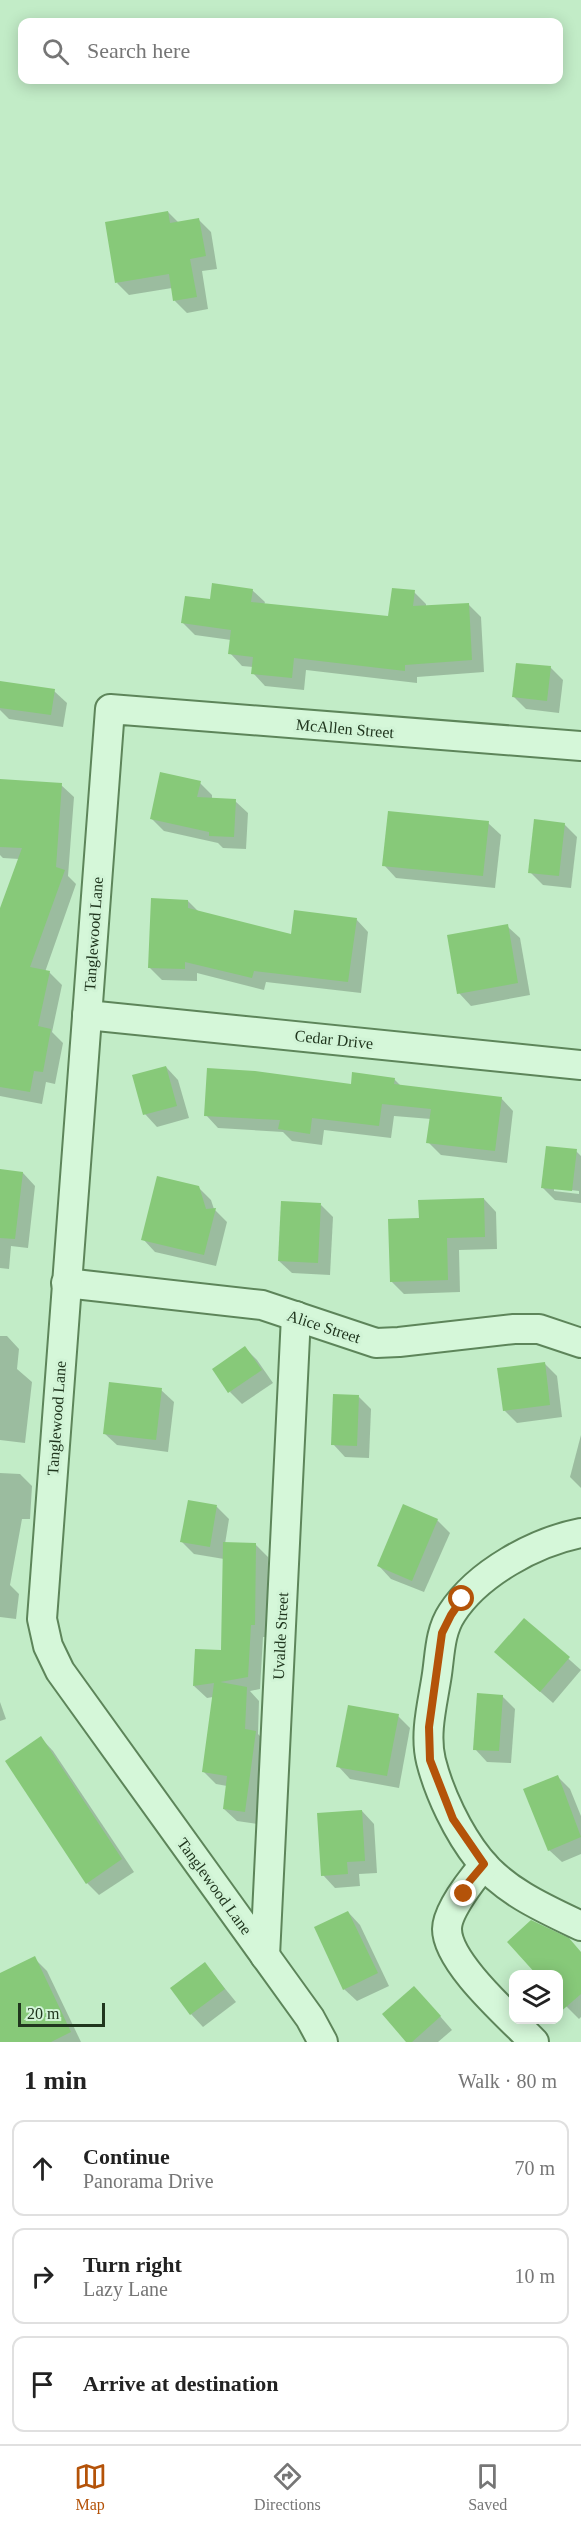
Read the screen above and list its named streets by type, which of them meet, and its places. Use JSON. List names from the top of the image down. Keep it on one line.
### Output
{"streets":{"street":["McAllen Street","Tanglewood Lane","Cedar Drive","Alice Street","Uvalde Street"]},"crossings":[["McAllen Street","Tanglewood Lane"],["Tanglewood Lane","Cedar Drive"],["Tanglewood Lane","Alice Street"],["Tanglewood Lane","Uvalde Street"],["Alice Street","Uvalde Street"]],"scale_bar":"20 m","page":{"search":"Search here","scale":"20 m","heading":["1 min","Walk · 80 m"],"list":[["Continue","Panorama Drive","70 m"],["Turn right","Lazy Lane","10 m"],"Arrive at destination"],"nav":["Map","Directions","Saved"]}}
